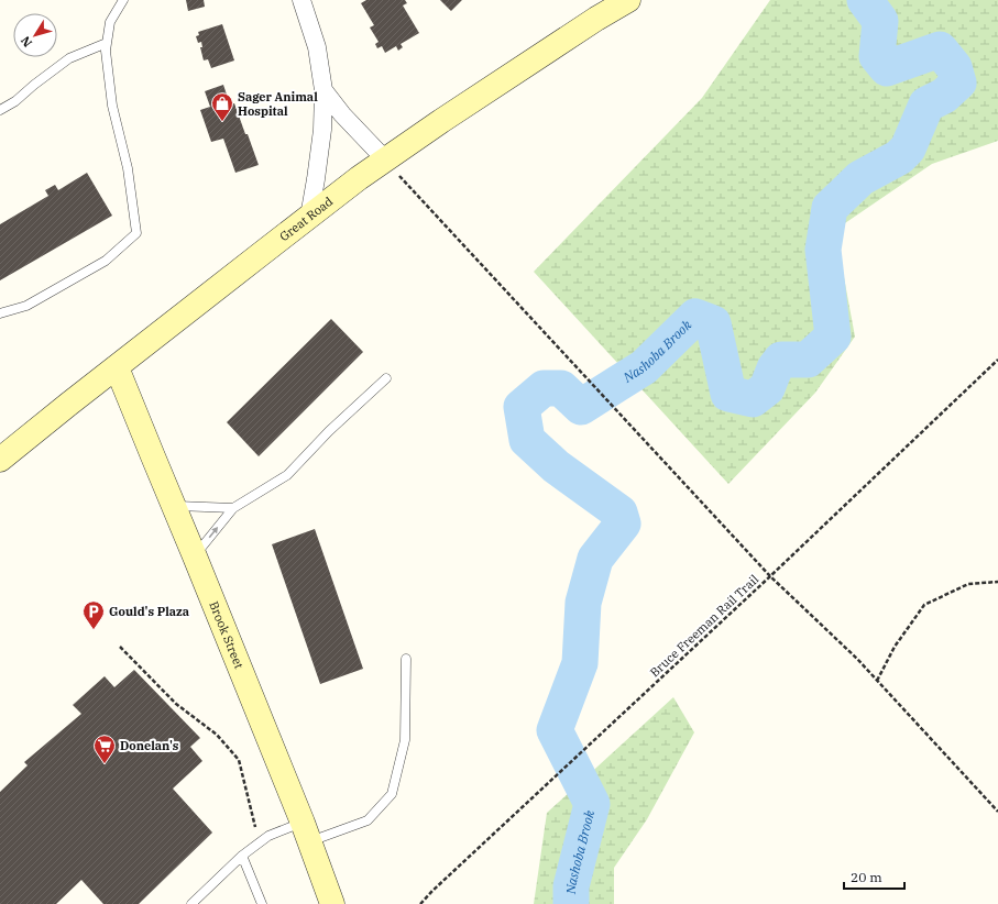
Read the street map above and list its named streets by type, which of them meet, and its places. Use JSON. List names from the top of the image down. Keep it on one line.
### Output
{"streets":{"main road":["Great Road","Brook Street"],"path":["Bruce Freeman Rail Trail"]},"crossings":[["Great Road","Brook Street"]],"water":["Nashoba Brook"],"places":{"shop":["Sager Animal Hospital"],"parking":["Gould's Plaza"],"supermarket":["Donelan's"]},"scale_bar":"20 m","north":"bottom left"}
